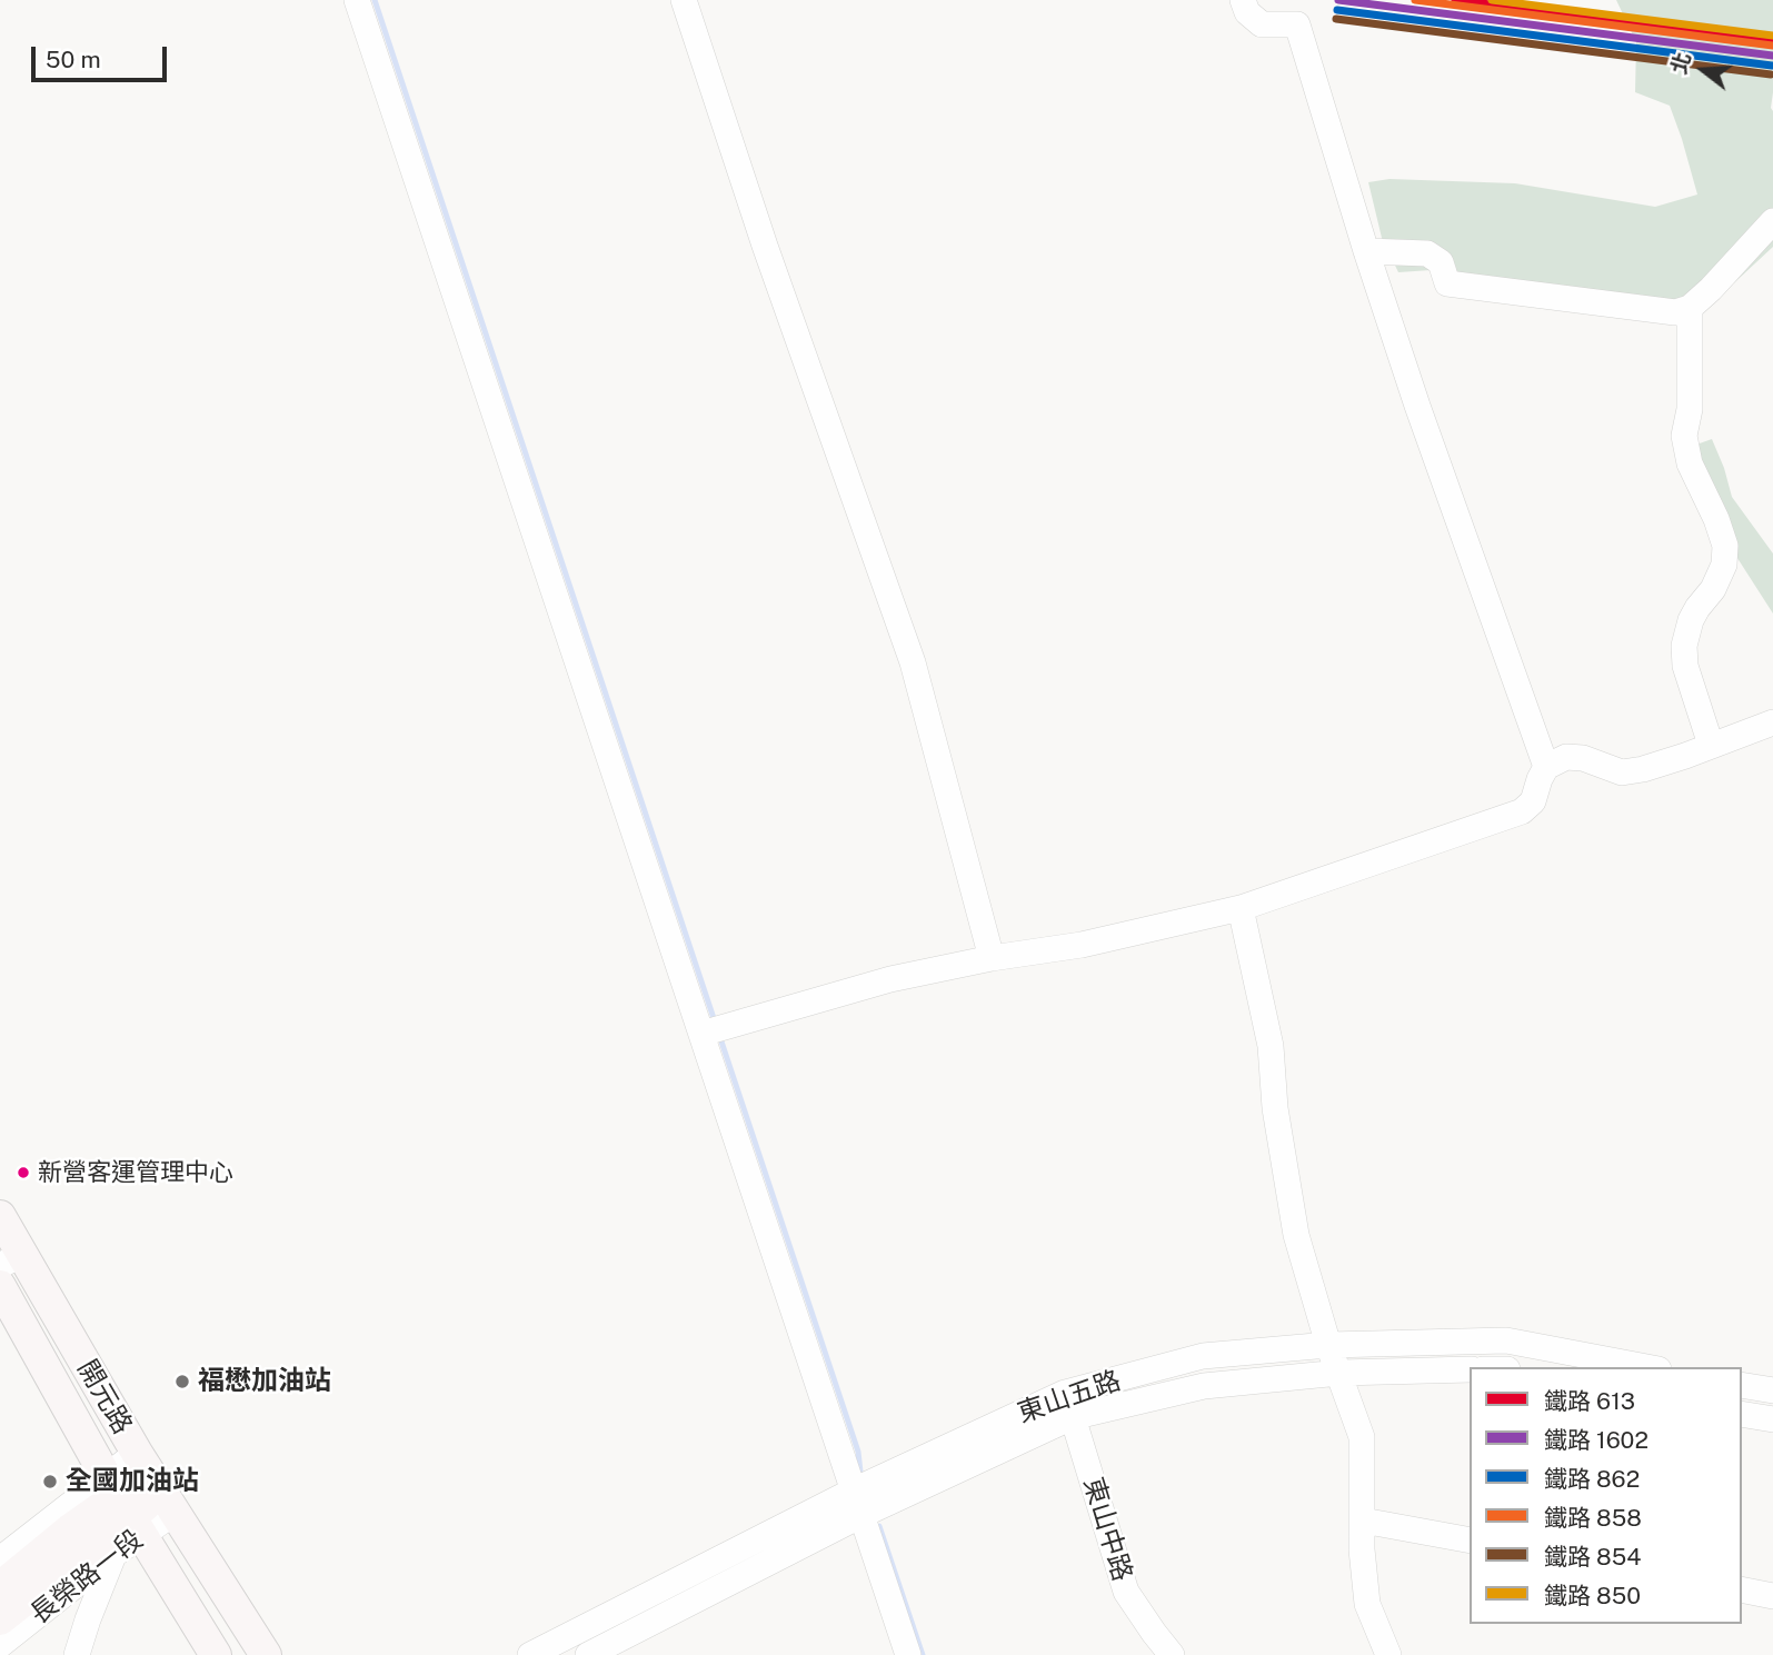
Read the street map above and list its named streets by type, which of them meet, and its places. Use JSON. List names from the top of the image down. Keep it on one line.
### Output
{"streets":{"main road":["開元路","長榮路一段"],"street":["東山五路","東山中路"]},"crossings":[["開元路","長榮路一段"],["東山五路","東山中路"]],"places":["新營客運管理中心","福懋加油站","全國加油站"],"lines":["rail line 613","rail line 1602","rail line 858","rail line 850","rail line 862","rail line 854"],"legend":["鐵路 613","鐵路 1602","鐵路 862","鐵路 858","鐵路 854","鐵路 850"],"scale_bar":"50 m","north":"left"}
